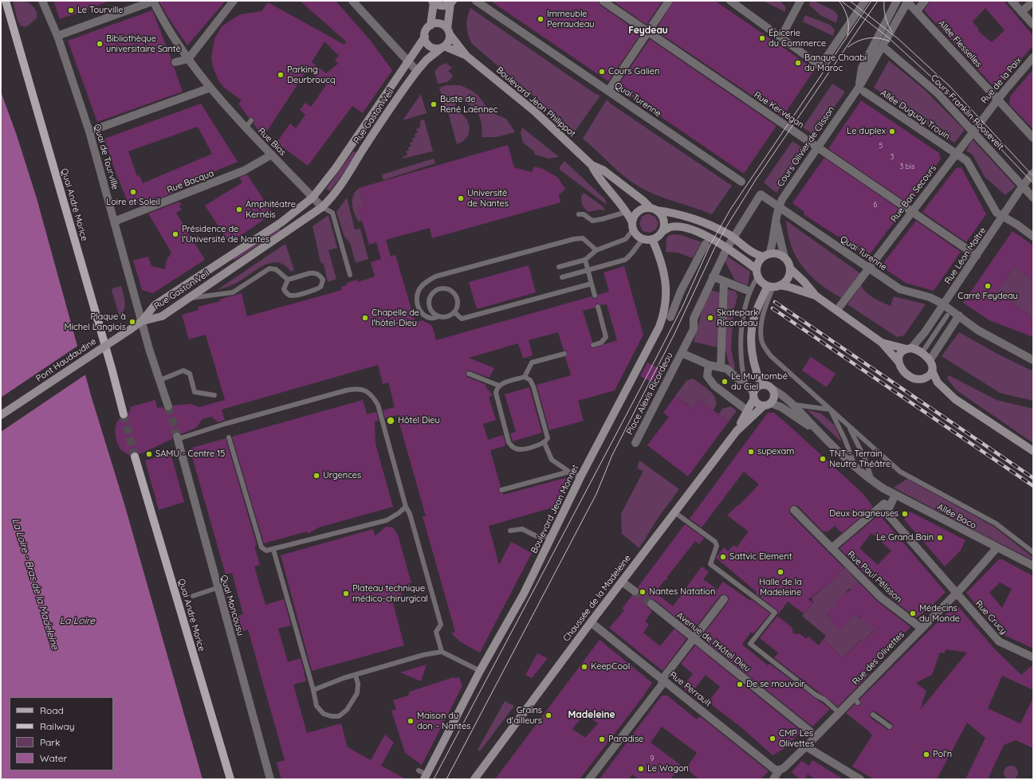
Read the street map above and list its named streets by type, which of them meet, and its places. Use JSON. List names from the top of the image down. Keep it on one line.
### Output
{"streets":{"main road":["Boulevard Jean Philippot","Rue Gaston Veil","Quai André Morice","Pont Haudaudine","Boulevard Jean Monnet","Chaussée de la Madeleine"],"street":["Allée Flesselles","Rue de la Paix","Quai Turenne","Rue Kervégan","Cours Franklin Roosevelt","Allée Duguay Trouin","Rue Bias","Cours Olivier de Clisson","Quai de Tourville","Rue Bacqua","Rue Bon Secours","Rue Léon Maître","Place Alexis Ricordeau","Allée Baco","Rue Paul Pélisson","Quai Moncousu","Rue Crucy","Avenue de l'Hôtel Dieu","Rue des Olivettes","Rue Perrault"]},"crossings":[["Allée Flesselles","Rue de la Paix"],["Allée Flesselles","Cours Olivier de Clisson"],["Rue de la Paix","Cours Franklin Roosevelt"],["Rue de la Paix","Rue Bon Secours"],["Quai Turenne","Boulevard Jean Philippot"],["Quai Turenne","Cours Olivier de Clisson"],["Quai Turenne","Rue Bon Secours"],["Quai Turenne","Rue Léon Maître"],["Quai Turenne","Place Alexis Ricordeau"],["Boulevard Jean Philippot","Rue Gaston Veil"],["Boulevard Jean Philippot","Cours Olivier de Clisson"],["Boulevard Jean Philippot","Place Alexis Ricordeau"],["Boulevard Jean Philippot","Boulevard Jean Monnet"],["Rue Kervégan","Cours Olivier de Clisson"],["Rue Kervégan","Rue Bon Secours"],["Rue Kervégan","Rue Léon Maître"],["Cours Franklin Roosevelt","Cours Olivier de Clisson"],["Cours Franklin Roosevelt","Rue Bon Secours"],["Cours Franklin Roosevelt","Rue Léon Maître"],["Allée Duguay Trouin","Cours Olivier de Clisson"],["Allée Duguay Trouin","Rue Bon Secours"],["Rue Gaston Veil","Rue Bias"],["Rue Gaston Veil","Quai de Tourville"],["Rue Gaston Veil","Pont Haudaudine"],["Rue Bias","Rue Bacqua"],["Quai de Tourville","Rue Bacqua"],["Quai de Tourville","Pont Haudaudine"],["Allée Baco","Rue des Olivettes"],["Rue Paul Pélisson","Rue des Olivettes"],["Chaussée de la Madeleine","Rue Perrault"],["Rue Crucy","Rue des Olivettes"],["Rue des Olivettes","Rue Perrault"]],"districts":["Feydeau","Madeleine"],"water":["La Loire - Bras de la Madeleine","La Loire"],"places":["Le Tourville","Immeuble Perraudeau","Épicerie du Commerce","Bibliothèque universitaire Santé","Banque Chaabi du Maroc","Cours Galien","Parking Deurbroucq","Buste de René Laënnec","Le duplex","Loire et Soleil","Université de Nantes","Amphitéatre Kernéis","Présidence de l'Université de Nantes","Carré Feydeau","Chapelle de l'hôtel-Dieu","Skatepark Ricordeau","Plaque à Michel Langlois","Le Mur tombé du Ciel","Hôtel Dieu","supexam","SAMU - Centre 15","TNT - Terrain Neutre Théâtre","Urgences","Deux baigneuses","Le Grand Bain","Sattvic Element","Halle de la Madeleine","Nantes Natation","Plateau technique médico-chirurgical","Médecins du Monde","KeepCool","De se mouvoir","Grains d'ailleurs","Maison du don – Nantes","CMP Les Olivettes","Paradise","Pol'n","Le Wagon"],"house_numbers":["5","3","3 bis","6","9"],"legend":["Road","Railway","Park","Water"]}
